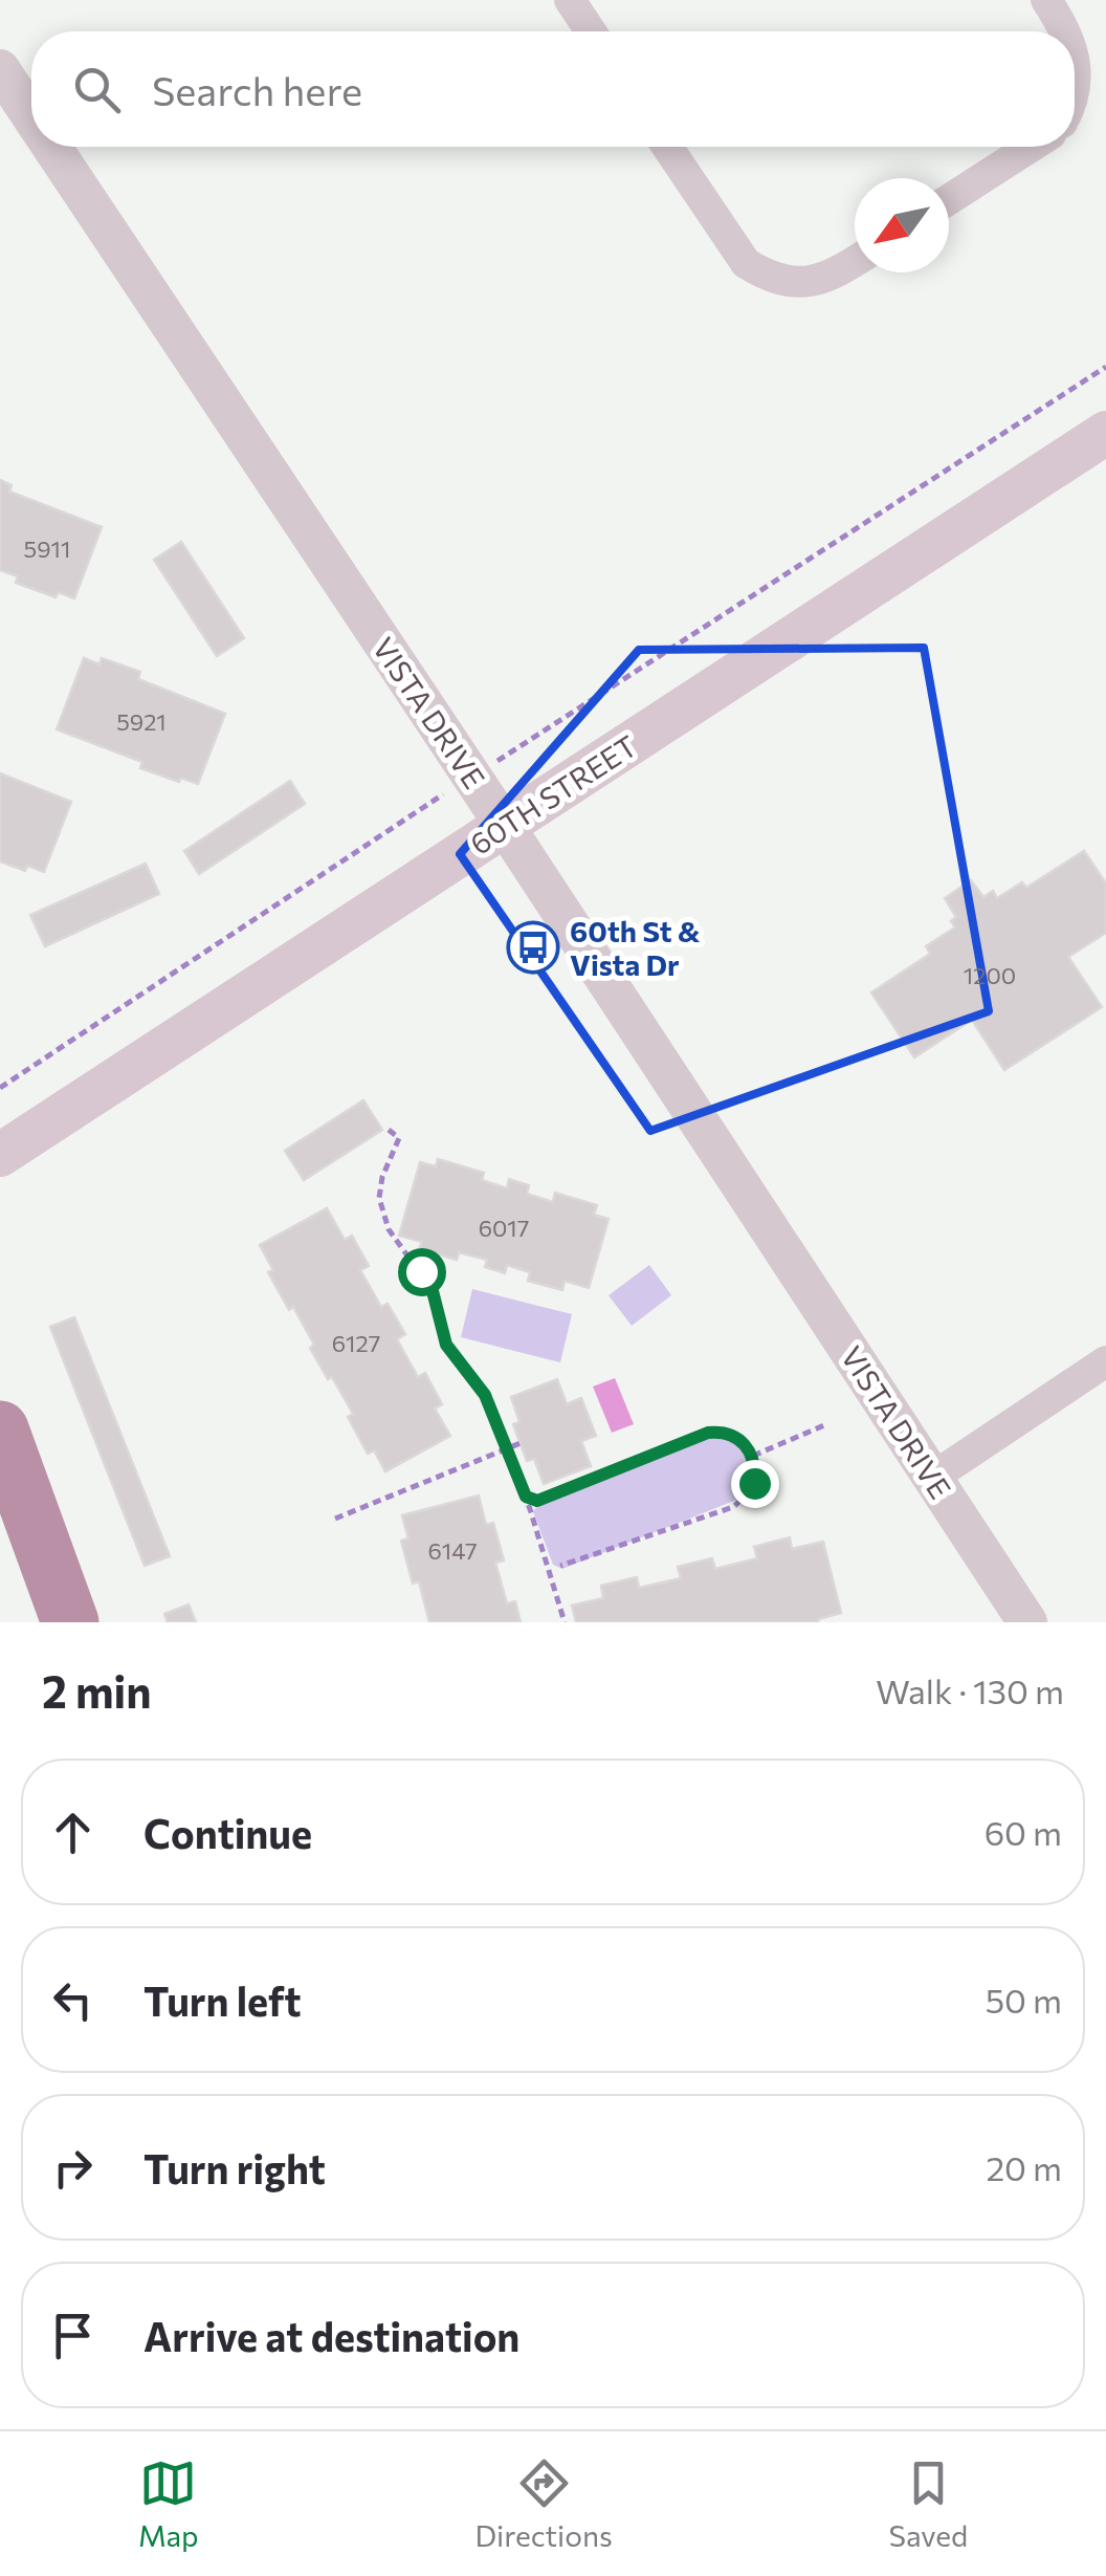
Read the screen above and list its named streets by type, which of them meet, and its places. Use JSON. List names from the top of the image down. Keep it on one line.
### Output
{"streets":{"main road":["60TH STREET"],"street":["VISTA DRIVE"]},"crossings":[["VISTA DRIVE","60TH STREET"]],"places":{"bus stop":["60th St & Vista Dr"]},"house_numbers":["5911","5921","1200","6017","6127","6147"],"north":"bottom left","page":{"search":"Search here","heading":["2 min","Walk · 130 m"],"list":[["Continue","60 m"],["Turn left","50 m"],["Turn right","20 m"],"Arrive at destination"],"nav":["Map","Directions","Saved"]}}
